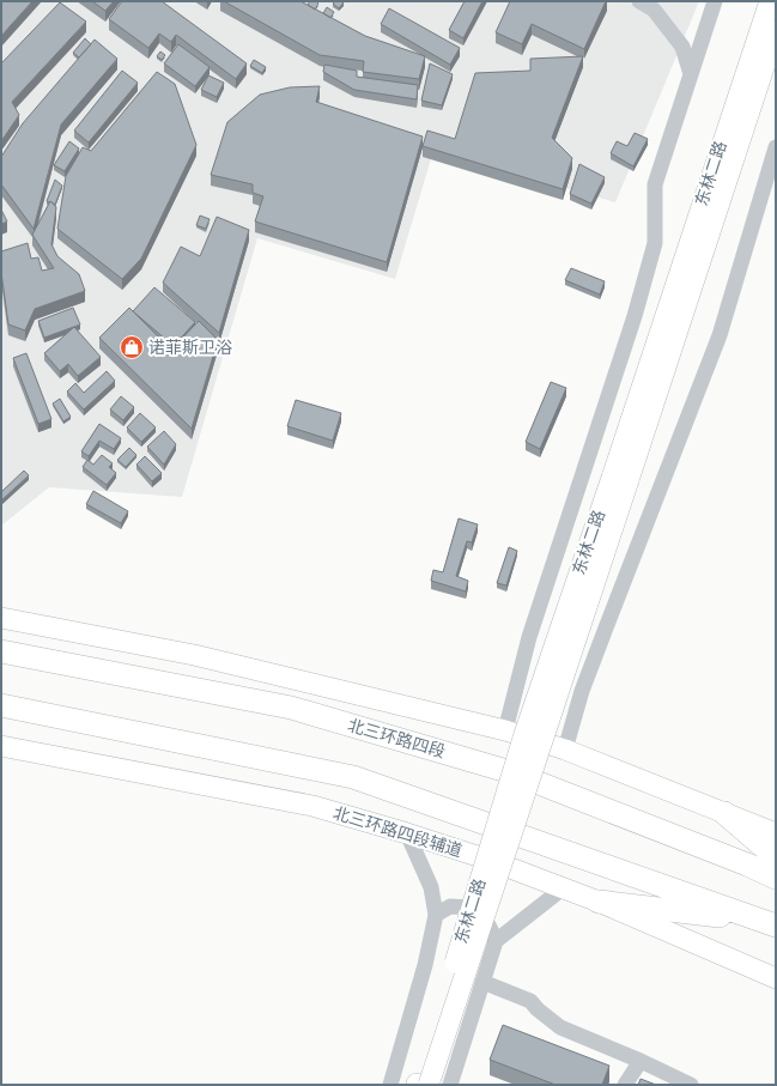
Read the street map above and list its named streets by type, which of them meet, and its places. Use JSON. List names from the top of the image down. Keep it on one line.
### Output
{"streets":{"highway":["北三环路四段"],"main road":["东林二路","北三环路四段辅道"]},"places":{"shop":["诺菲斯卫浴"]}}
